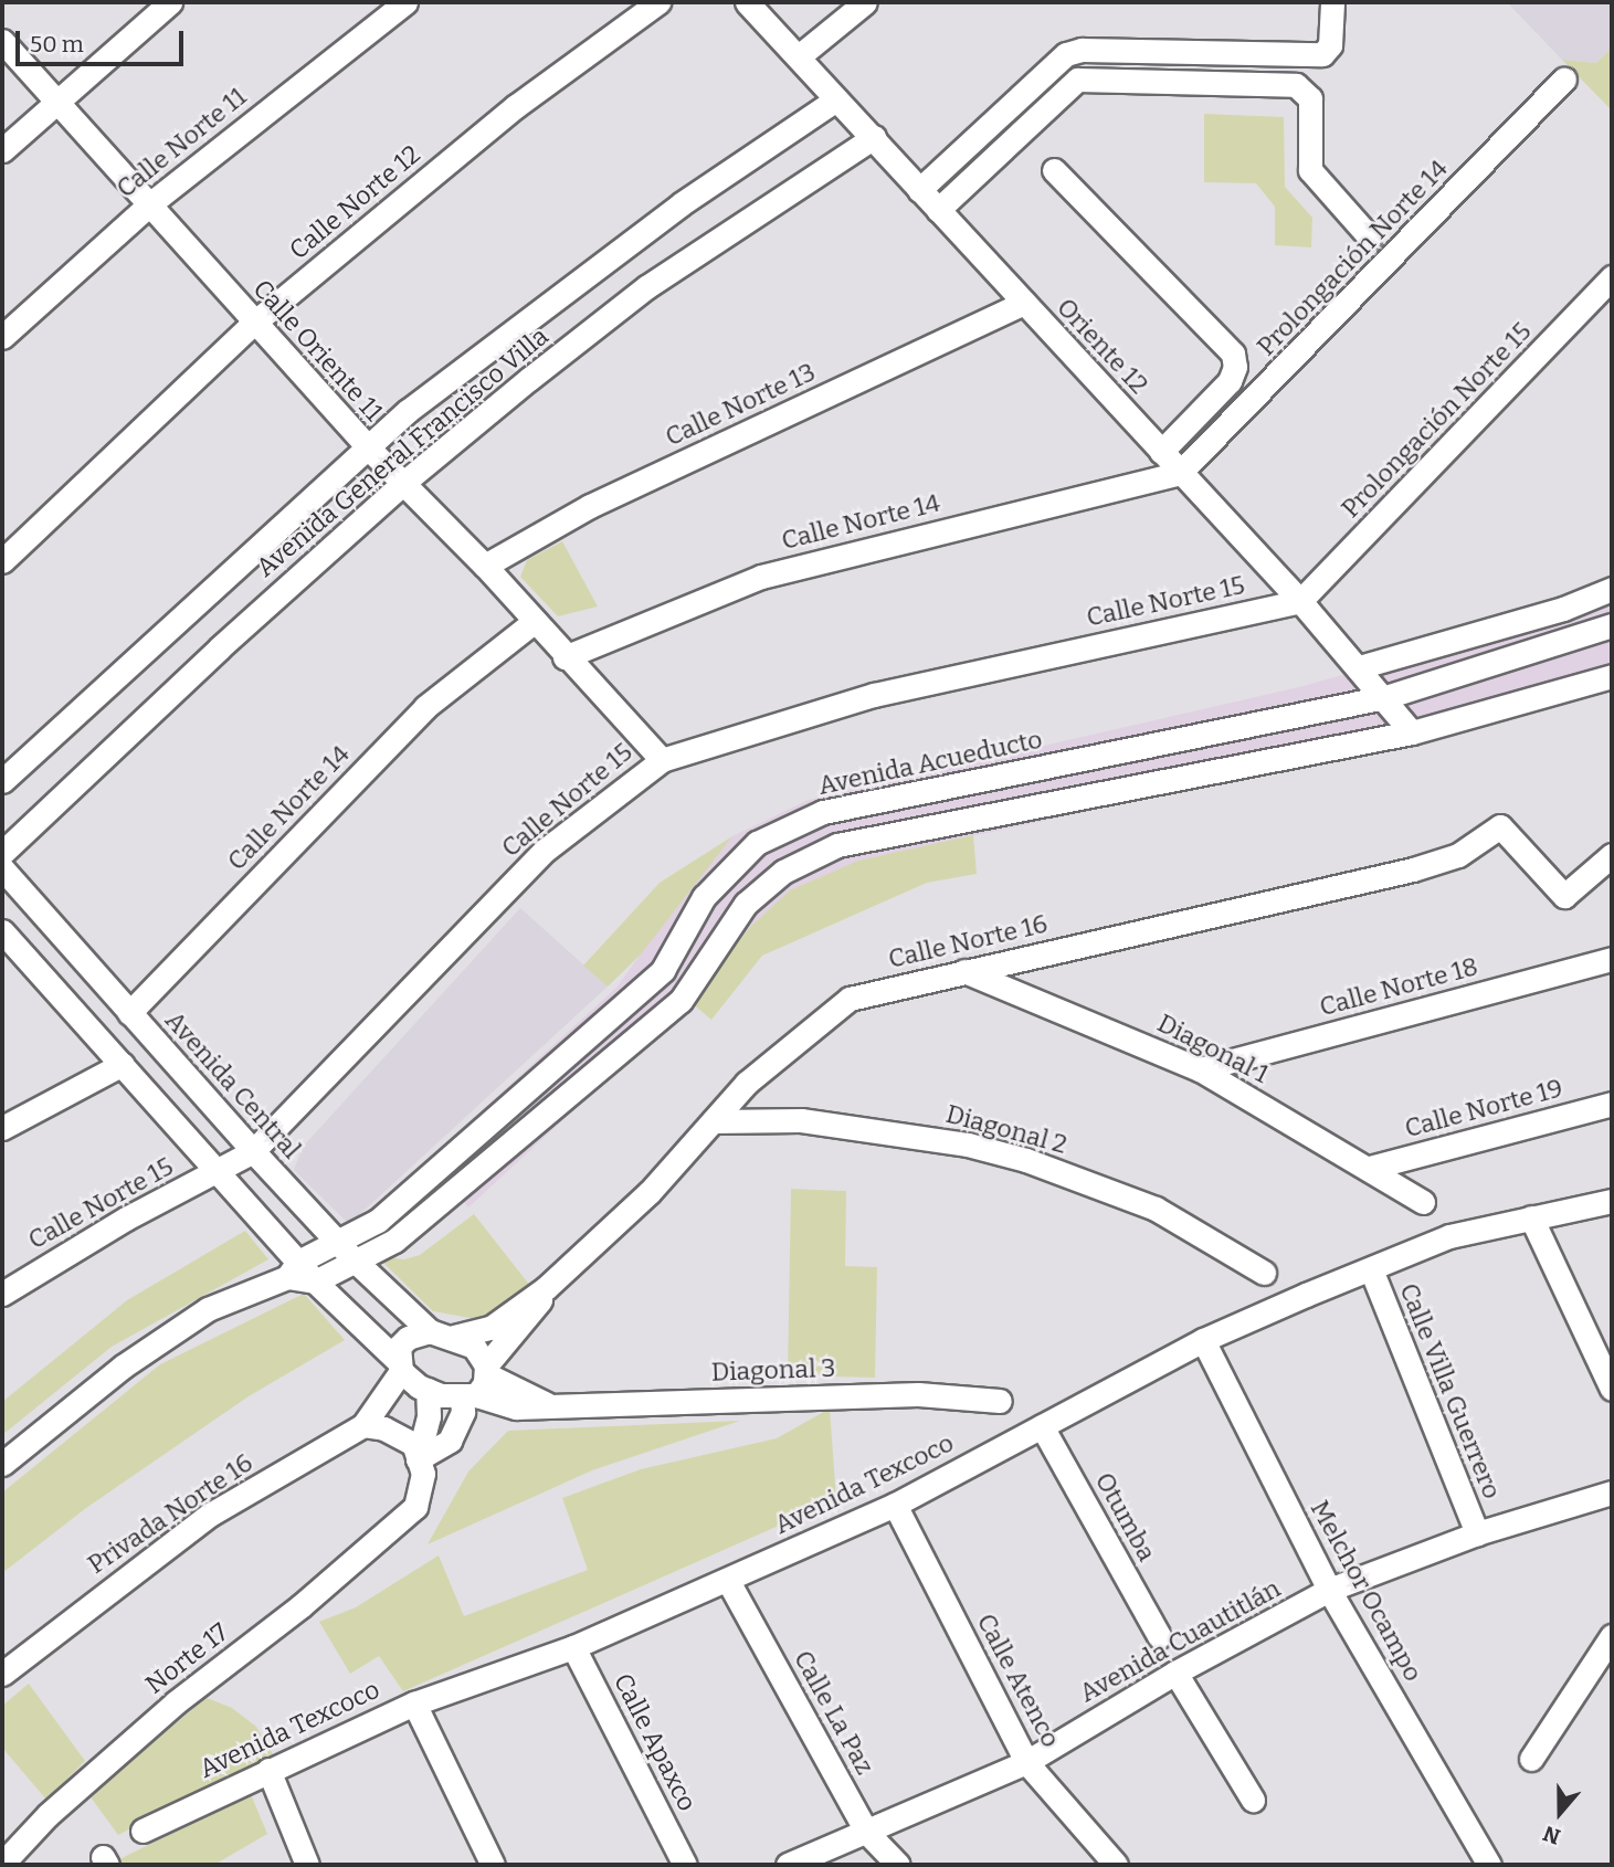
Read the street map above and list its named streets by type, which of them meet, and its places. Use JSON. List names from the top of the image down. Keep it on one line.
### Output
{"streets":{"street":["Calle Norte 11","Calle Norte 12","Prolongación Norte 14","Oriente 12","Calle Oriente 11","Calle Norte 13","Prolongación Norte 15","Avenida General Francisco Villa","Calle Norte 14","Calle Norte 15","Avenida Acueducto","Calle Norte 16","Calle Norte 18","Diagonal 1","Avenida Central","Calle Norte 19","Diagonal 2","Diagonal 3","Calle Villa Guerrero","Avenida Texcoco","Privada Norte 16","Otumba","Melchor Ocampo","Avenida Cuautitlán","Norte 17","Calle Atenco","Calle La Paz","Calle Apaxco"]},"crossings":[["Calle Norte 11","Calle Oriente 11"],["Calle Norte 12","Calle Oriente 11"],["Prolongación Norte 14","Oriente 12"],["Prolongación Norte 14","Calle Norte 14"],["Oriente 12","Calle Norte 13"],["Oriente 12","Prolongación Norte 15"],["Oriente 12","Avenida General Francisco Villa"],["Oriente 12","Calle Norte 14"],["Oriente 12","Calle Norte 15"],["Oriente 12","Avenida Acueducto"],["Calle Oriente 11","Calle Norte 13"],["Calle Oriente 11","Avenida General Francisco Villa"],["Calle Oriente 11","Calle Norte 14"],["Calle Oriente 11","Calle Norte 15"],["Prolongación Norte 15","Calle Norte 15"],["Calle Norte 14","Avenida Central"],["Calle Norte 15","Avenida Central"],["Avenida Acueducto","Avenida Central"],["Calle Norte 16","Diagonal 1"],["Calle Norte 16","Avenida Central"],["Calle Norte 16","Diagonal 2"],["Calle Norte 16","Diagonal 3"],["Calle Norte 16","Privada Norte 16"],["Calle Norte 18","Diagonal 1"],["Diagonal 1","Calle Norte 19"],["Avenida Central","Diagonal 3"],["Avenida Central","Privada Norte 16"],["Diagonal 3","Privada Norte 16"],["Calle Villa Guerrero","Avenida Texcoco"],["Calle Villa Guerrero","Avenida Cuautitlán"],["Avenida Texcoco","Otumba"],["Avenida Texcoco","Melchor Ocampo"],["Avenida Texcoco","Calle Atenco"],["Avenida Texcoco","Calle La Paz"],["Avenida Texcoco","Calle Apaxco"],["Melchor Ocampo","Avenida Cuautitlán"],["Avenida Cuautitlán","Calle Atenco"],["Avenida Cuautitlán","Calle La Paz"]],"scale_bar":"50 m","north":"bottom"}
